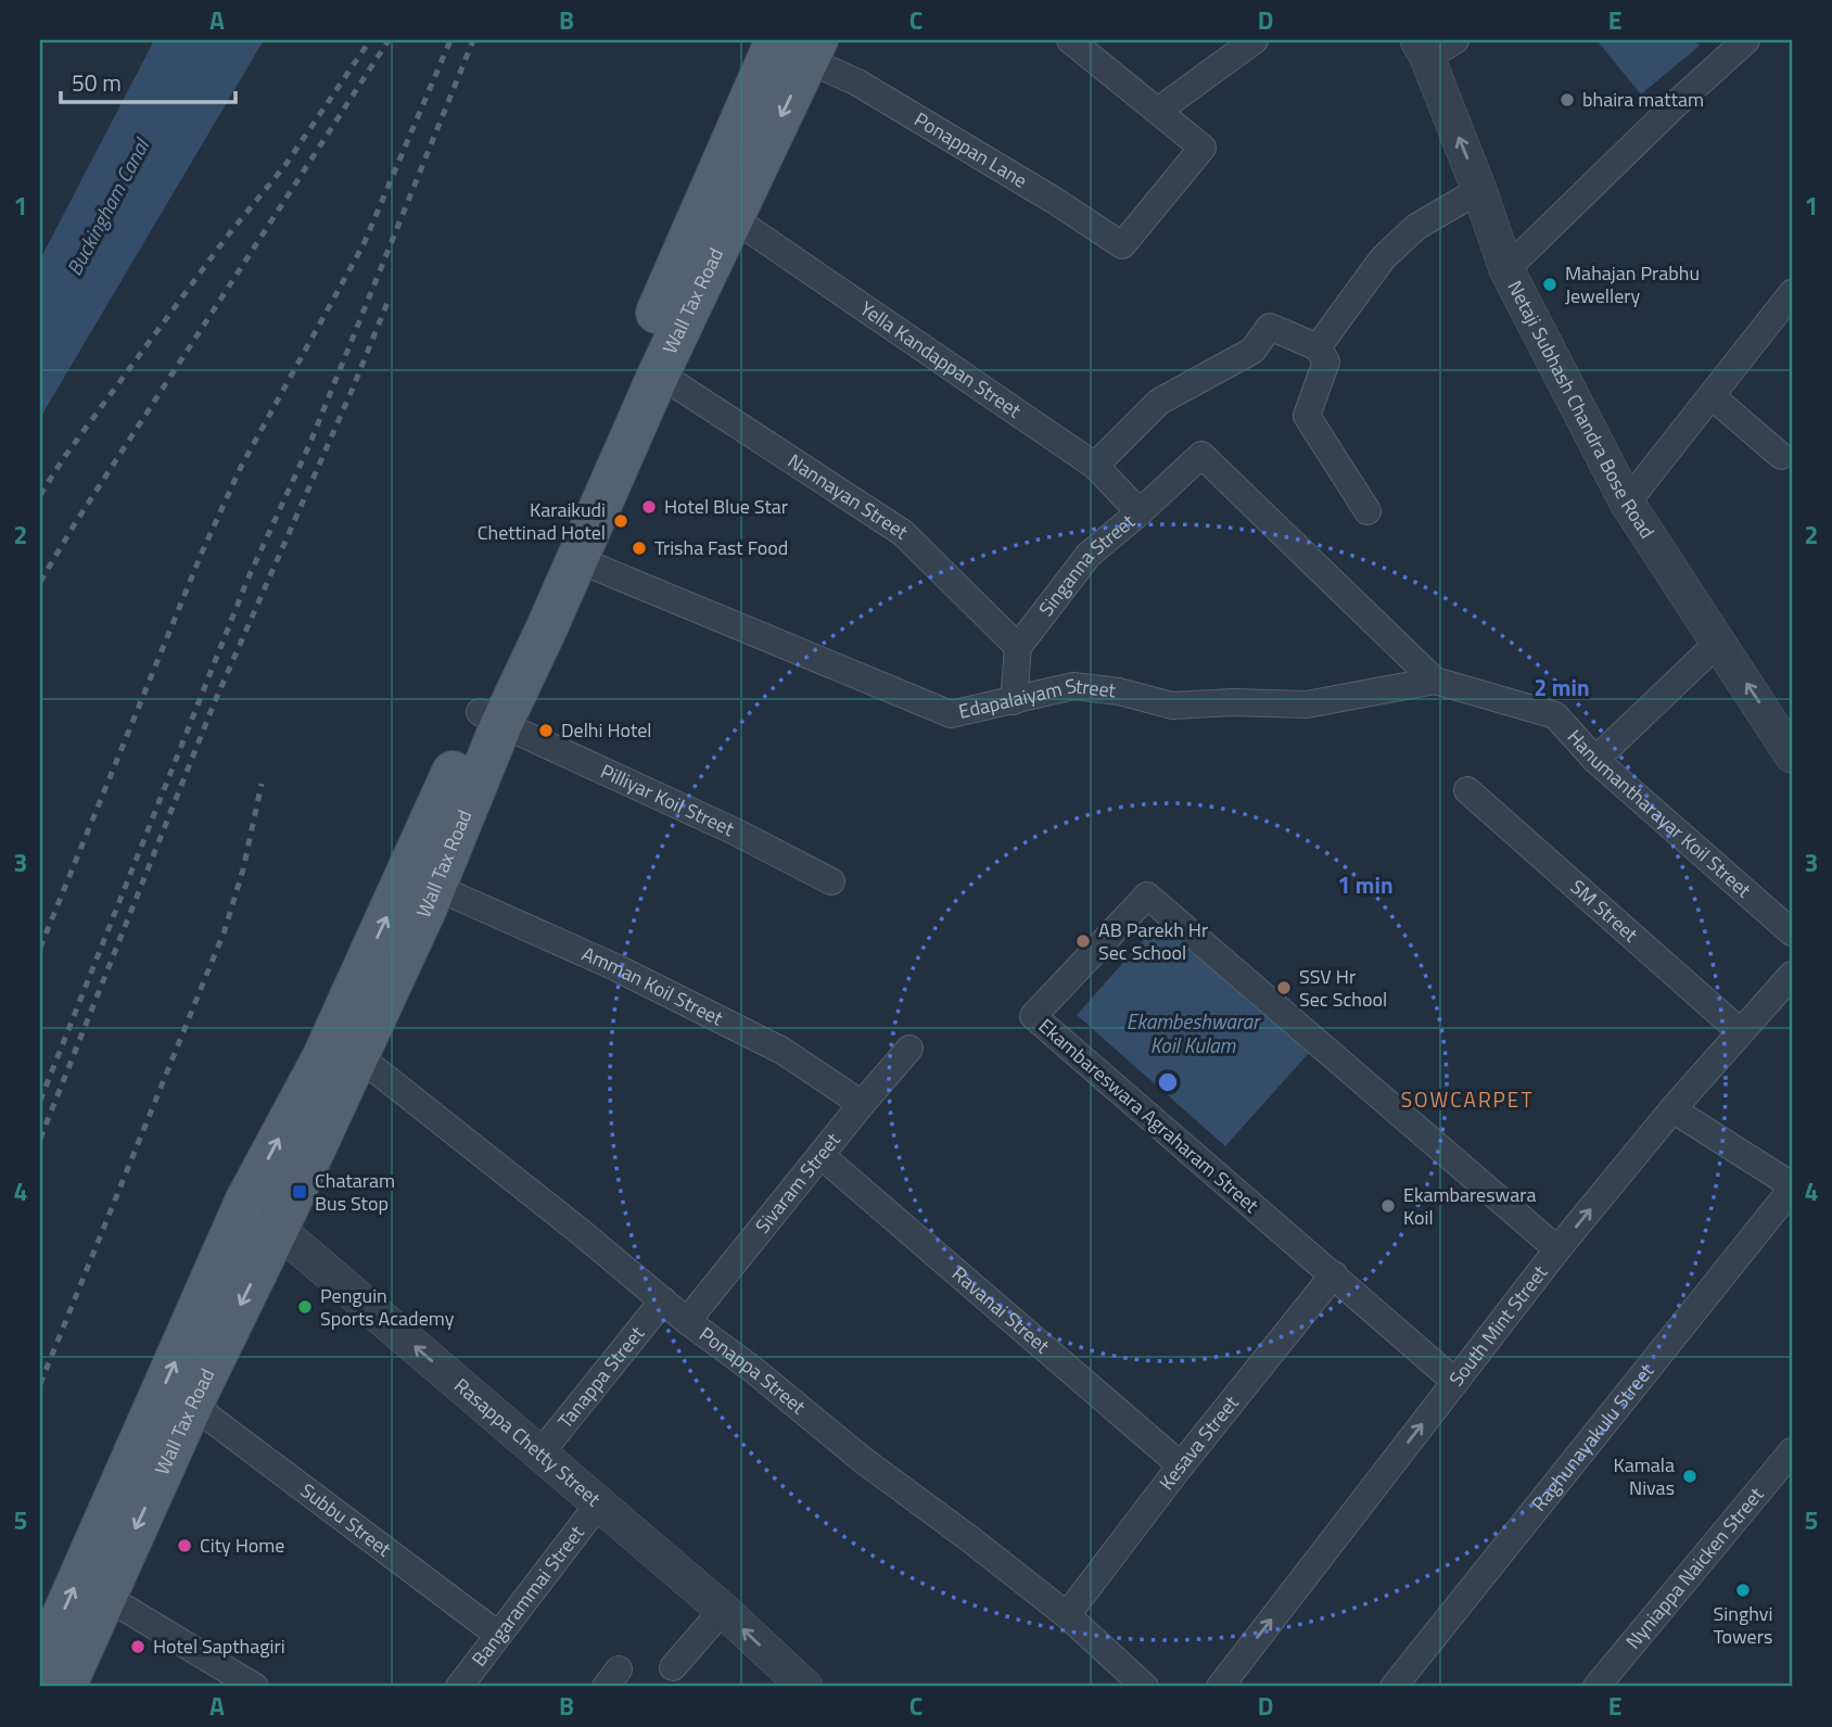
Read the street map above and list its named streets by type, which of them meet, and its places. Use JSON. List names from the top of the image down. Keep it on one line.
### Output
{"streets":{"main road":["Wall Tax Road"],"street":["Ponappan Lane","Yella Kandappan Street","Netaji Subhash Chandra Bose Road","Nannayan Street","Singanna Street","Edapalaiyam Street","Pilliyar Koil Street","Hanumantharayar Koil Street","SM Street","Amman Koil Street","Ekambareswara Agraharam Street","Sivaram Street","Ravanai Street","South Mint Street","Ponappa Street","Tanappa Street","Raghunayakulu Street","Rasappa Chetty Street","Kesava Street","Subbu Street","Nyniappa Naicken Street","Bangarammai Street"]},"crossings":[["Ponappan Lane","Wall Tax Road"],["Wall Tax Road","Yella Kandappan Street"],["Wall Tax Road","Nannayan Street"],["Wall Tax Road","Edapalaiyam Street"],["Wall Tax Road","Pilliyar Koil Street"],["Wall Tax Road","Amman Koil Street"],["Wall Tax Road","Ponappa Street"],["Wall Tax Road","Rasappa Chetty Street"],["Wall Tax Road","Subbu Street"],["Yella Kandappan Street","Singanna Street"],["Nannayan Street","Singanna Street"],["Singanna Street","Edapalaiyam Street"],["Singanna Street","Hanumantharayar Koil Street"],["Edapalaiyam Street","Hanumantharayar Koil Street"],["SM Street","South Mint Street"],["Amman Koil Street","Sivaram Street"],["Ekambareswara Agraharam Street","South Mint Street"],["Ekambareswara Agraharam Street","Kesava Street"],["Sivaram Street","Ravanai Street"],["Sivaram Street","Ponappa Street"],["Ravanai Street","Kesava Street"],["Ponappa Street","Tanappa Street"],["Ponappa Street","Kesava Street"],["Tanappa Street","Rasappa Chetty Street"],["Rasappa Chetty Street","Bangarammai Street"],["Subbu Street","Bangarammai Street"]],"one_way":["Netaji Subhash Chandra Bose Road","South Mint Street","Rasappa Chetty Street"],"districts":["SOWCARPET"],"water":["Buckingham Canal","Ekambeshwarar Koil Kulam"],"places":{"other":["bhaira mattam","Mahajan Prabhu Jewellery","Hotel Blue Star","Karaikudi Chettinad Hotel","Trisha Fast Food","Delhi Hotel","AB Parekh Hr Sec School","SSV Hr Sec School","Ekambareswara Koil","Penguin Sports Academy","Kamala Nivas","City Home","Singhvi Towers","Hotel Sapthagiri"],"transit":["Chataram Bus Stop"]},"scale_bar":"50 m","grid":{"columns":["A","B","C","D","E"],"rows":["1","2","3","4","5"]},"rings":["2 min","1 min"]}
